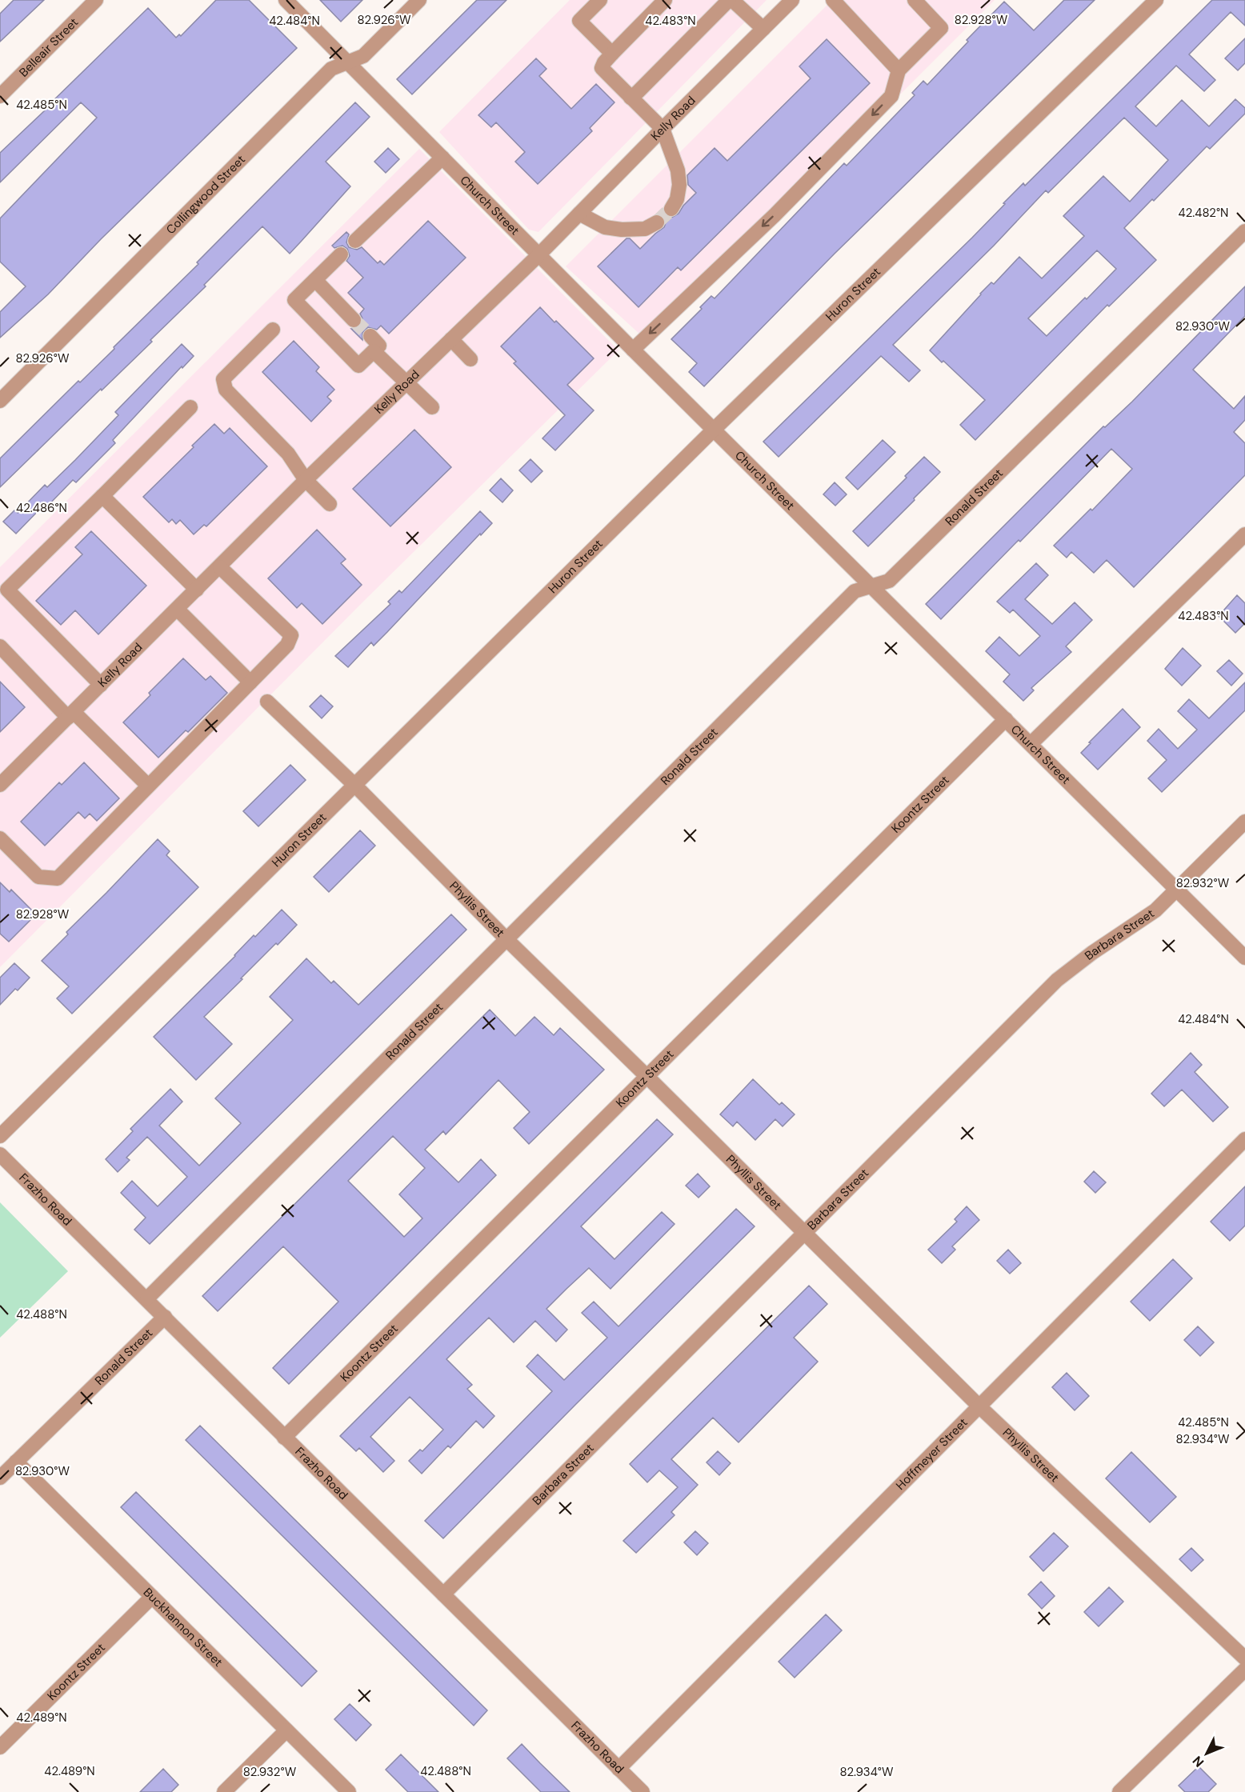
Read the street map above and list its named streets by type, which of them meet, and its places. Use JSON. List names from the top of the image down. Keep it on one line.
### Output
{"streets":{"street":["Belleair Street","Kelly Road","Collingwood Street","Church Street","Huron Street","Ronald Street","Koontz Street","Phyllis Street","Barbara Street","Frazho Road","Hoffmeyer Street","Buckhannon Street"]},"crossings":[["Kelly Road","Church Street"],["Collingwood Street","Church Street"],["Church Street","Huron Street"],["Church Street","Ronald Street"],["Church Street","Koontz Street"],["Church Street","Barbara Street"],["Huron Street","Phyllis Street"],["Ronald Street","Phyllis Street"],["Ronald Street","Frazho Road"],["Ronald Street","Buckhannon Street"],["Koontz Street","Phyllis Street"],["Koontz Street","Frazho Road"],["Koontz Street","Buckhannon Street"],["Phyllis Street","Barbara Street"],["Phyllis Street","Hoffmeyer Street"],["Barbara Street","Frazho Road"],["Frazho Road","Hoffmeyer Street"]],"north":"bottom left","coordinates":["82.926°W","82.928°W","42.484°N","42.483°N","42.485°N","42.482°N","82.930°W","42.486°N","82.932°W","42.488°N","82.934°W","42.489°N"]}
